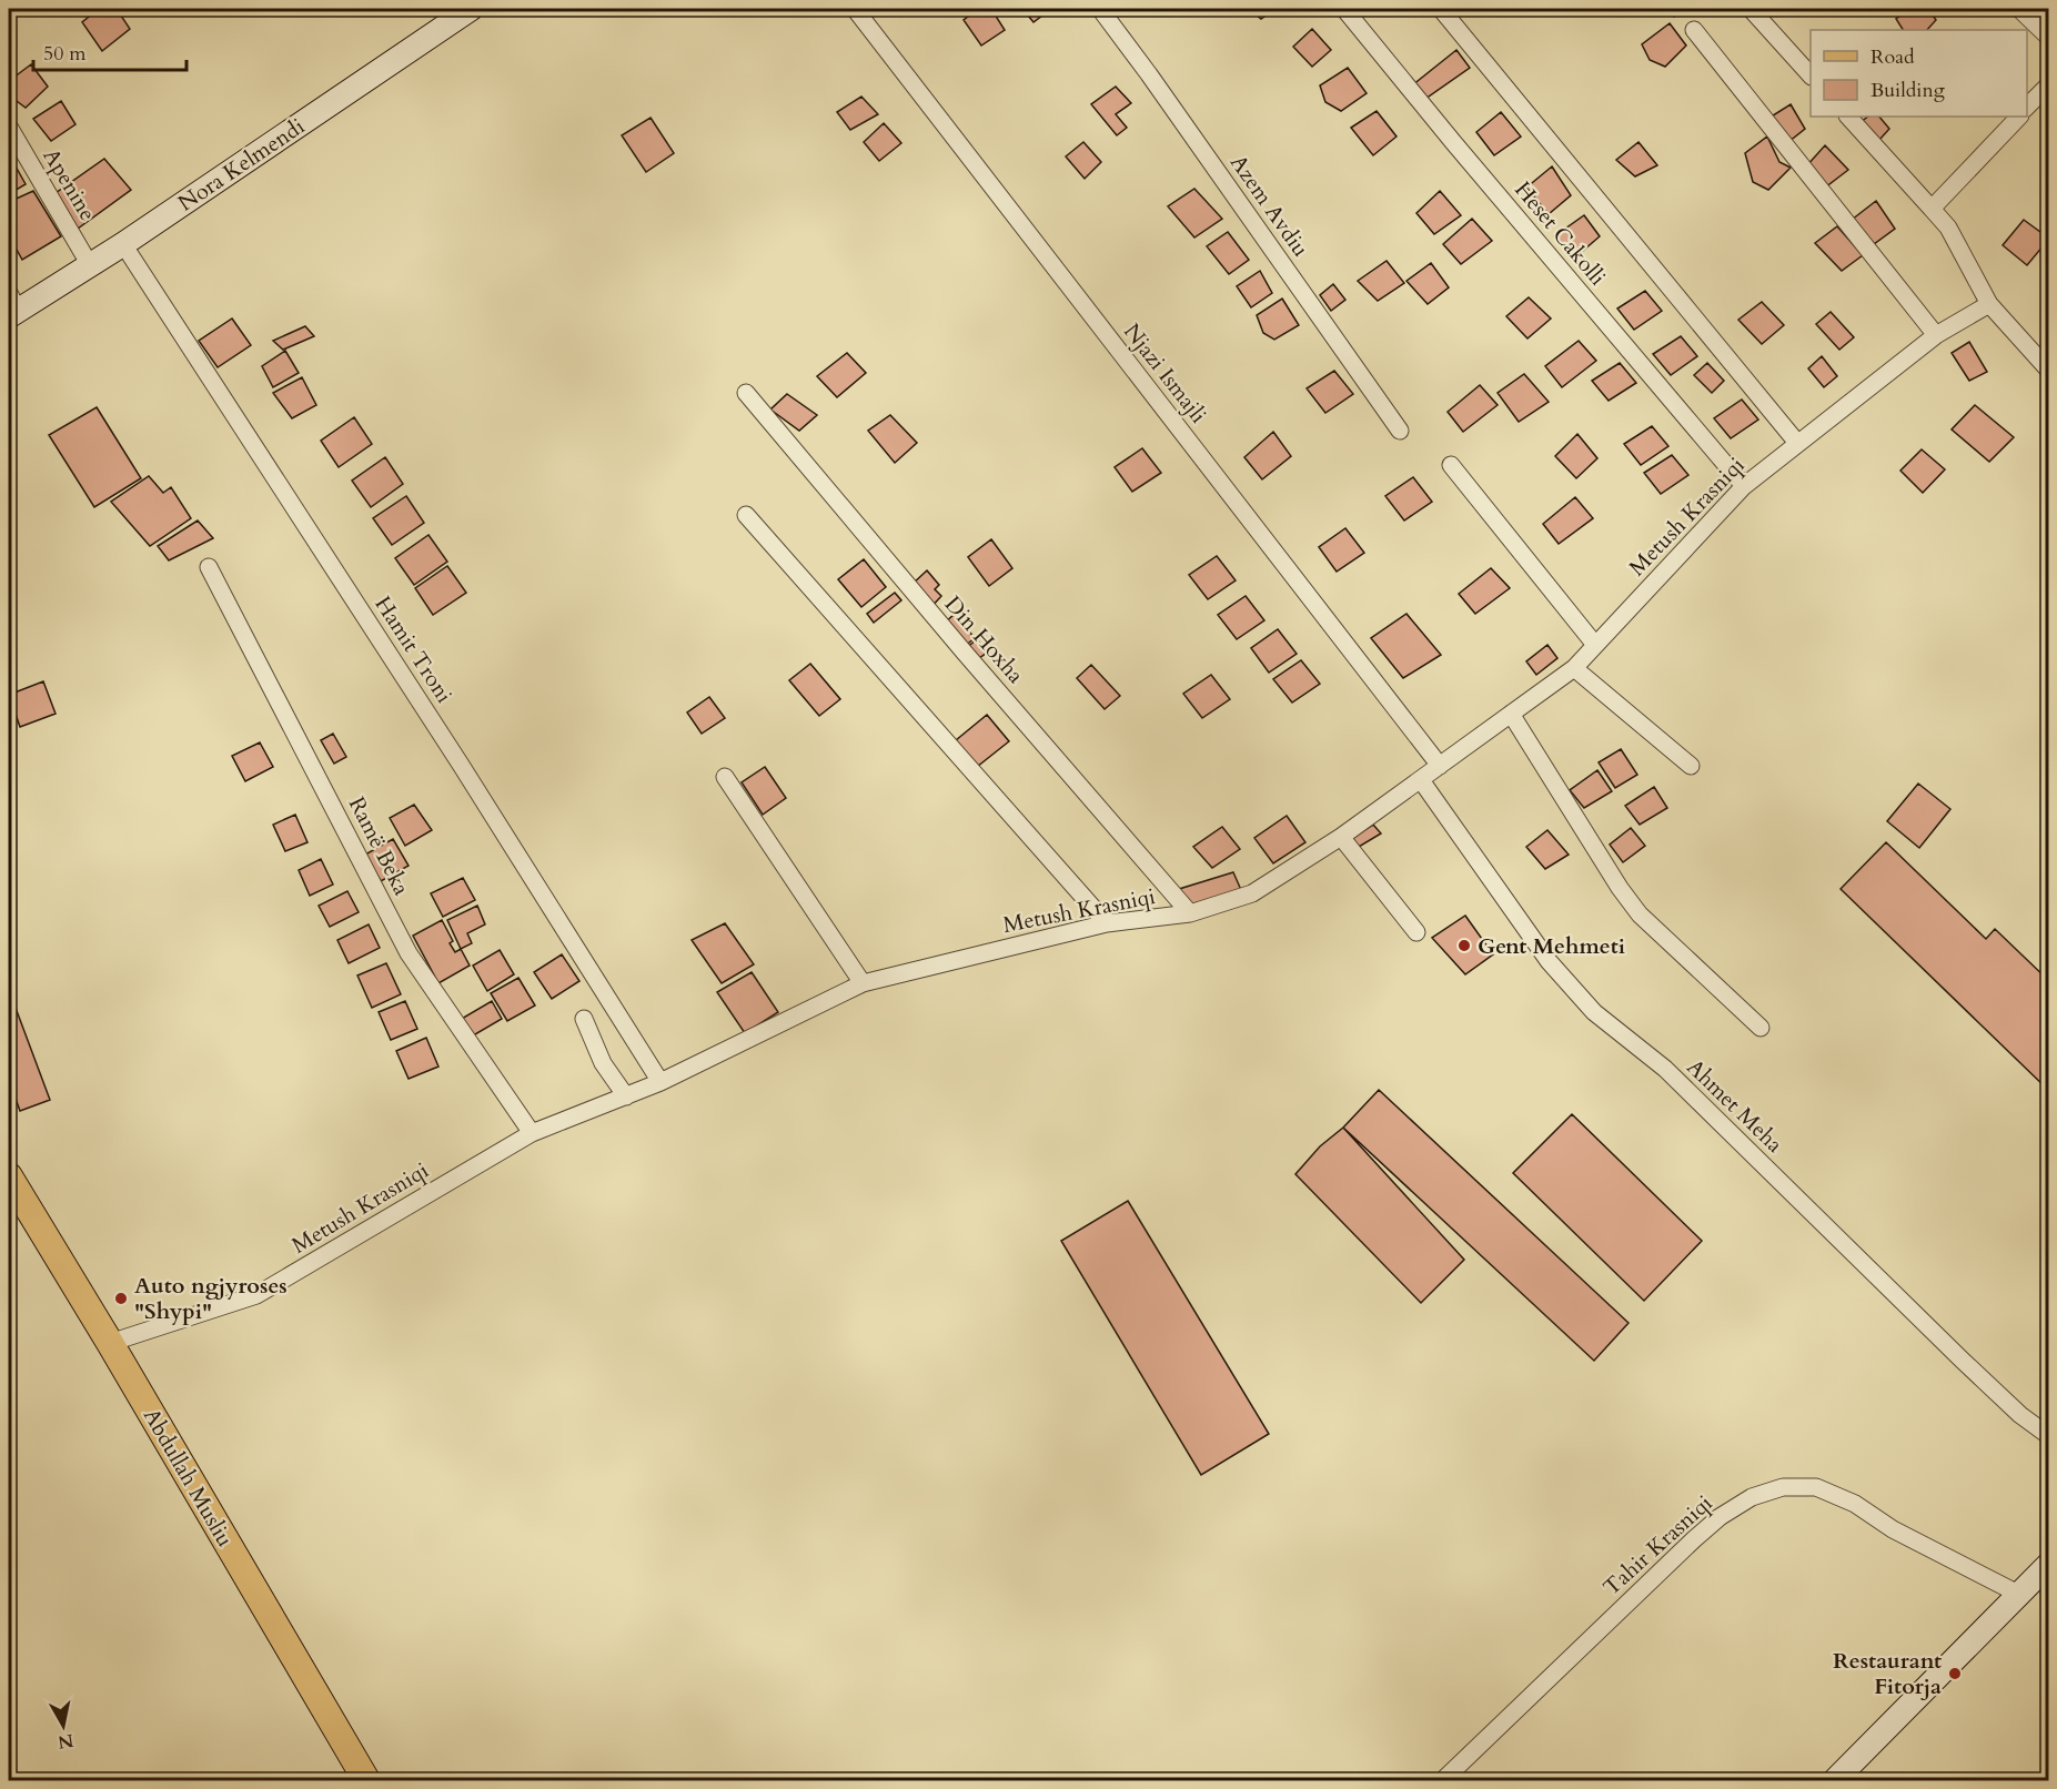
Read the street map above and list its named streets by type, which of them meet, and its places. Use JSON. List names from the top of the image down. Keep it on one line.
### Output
{"streets":{"main road":["Abdullah Musliu"],"street":["Nora Kelmendi","Apenine","Azem Avdiu","Heset Cakolli","Njazi Ismajli","Metush Krasniqi","Din Hoxha","Hamit Troni","Ramë Beka","Ahmet Meha","Tahir Krasniqi"]},"crossings":[["Nora Kelmendi","Apenine"],["Nora Kelmendi","Hamit Troni"],["Heset Cakolli","Metush Krasniqi"],["Njazi Ismajli","Metush Krasniqi"],["Metush Krasniqi","Din Hoxha"],["Metush Krasniqi","Hamit Troni"],["Metush Krasniqi","Ramë Beka"],["Metush Krasniqi","Ahmet Meha"],["Metush Krasniqi","Abdullah Musliu"]],"places":["Gent Mehmeti","Auto ngjyroses \"Shypi\"","Restaurant Fitorja"],"legend":["Road","Building"],"scale_bar":"50 m","north":"bottom"}
